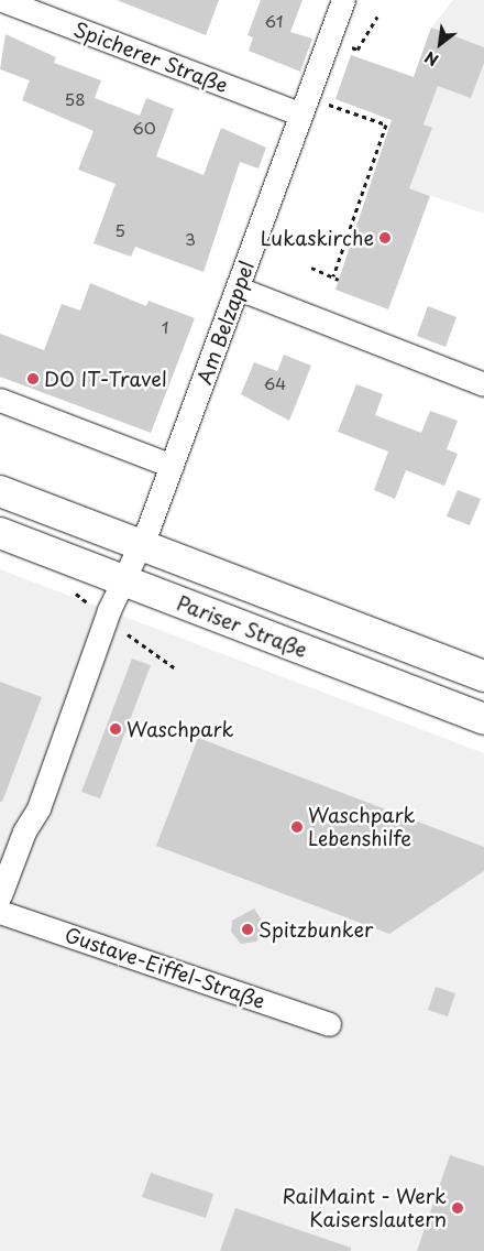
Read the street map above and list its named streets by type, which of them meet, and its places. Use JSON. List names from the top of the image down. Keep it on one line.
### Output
{"streets":{"main road":["Pariser Straße"],"street":["Spicherer Straße","Am Belzappel","Gustave-Eiffel-Straße"]},"crossings":[["Spicherer Straße","Am Belzappel"],["Am Belzappel","Pariser Straße"]],"places":["Lukaskirche","DO IT-Travel","Waschpark","Waschpark Lebenshilfe","Spitzbunker","RailMaint - Werk Kaiserslautern"],"house_numbers":["61","58","60","5","3","1","64"],"north":"bottom left"}
